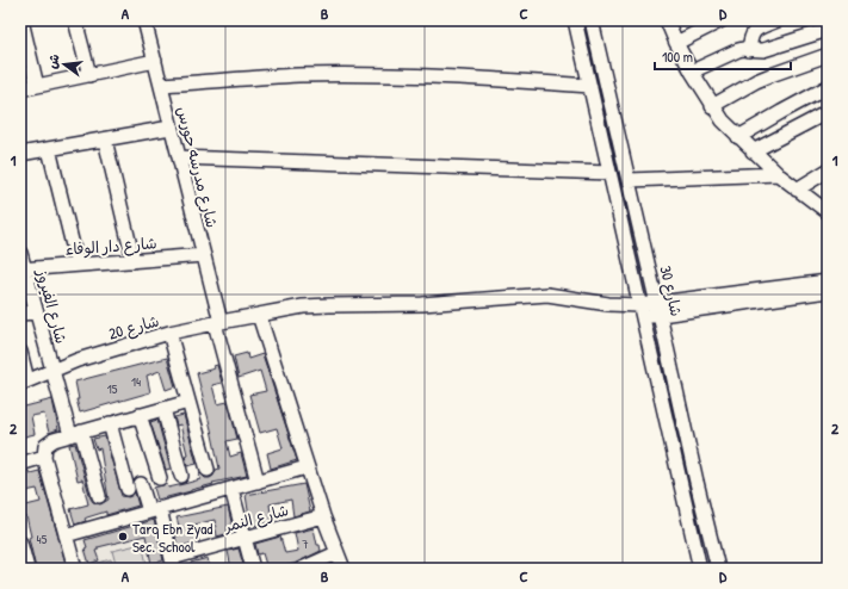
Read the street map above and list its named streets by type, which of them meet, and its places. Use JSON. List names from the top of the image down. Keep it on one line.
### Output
{"streets":{"street":["شارع مدرسه حورس","شارع دار الوفاء","شارع 30","شارع الفيروز","شارع 20","شارع النمر"]},"crossings":[["شارع مدرسه حورس","شارع دار الوفاء"],["شارع مدرسه حورس","شارع 20"],["شارع دار الوفاء","شارع الفيروز"],["شارع 30","شارع 20"],["شارع الفيروز","شارع 20"]],"places":["Tarq Ebn Zyad Sec. School"],"house_numbers":["14","15","45","7"],"scale_bar":"100 m","north":"left","grid":{"columns":["A","B","C","D"],"rows":["1","2"]}}
